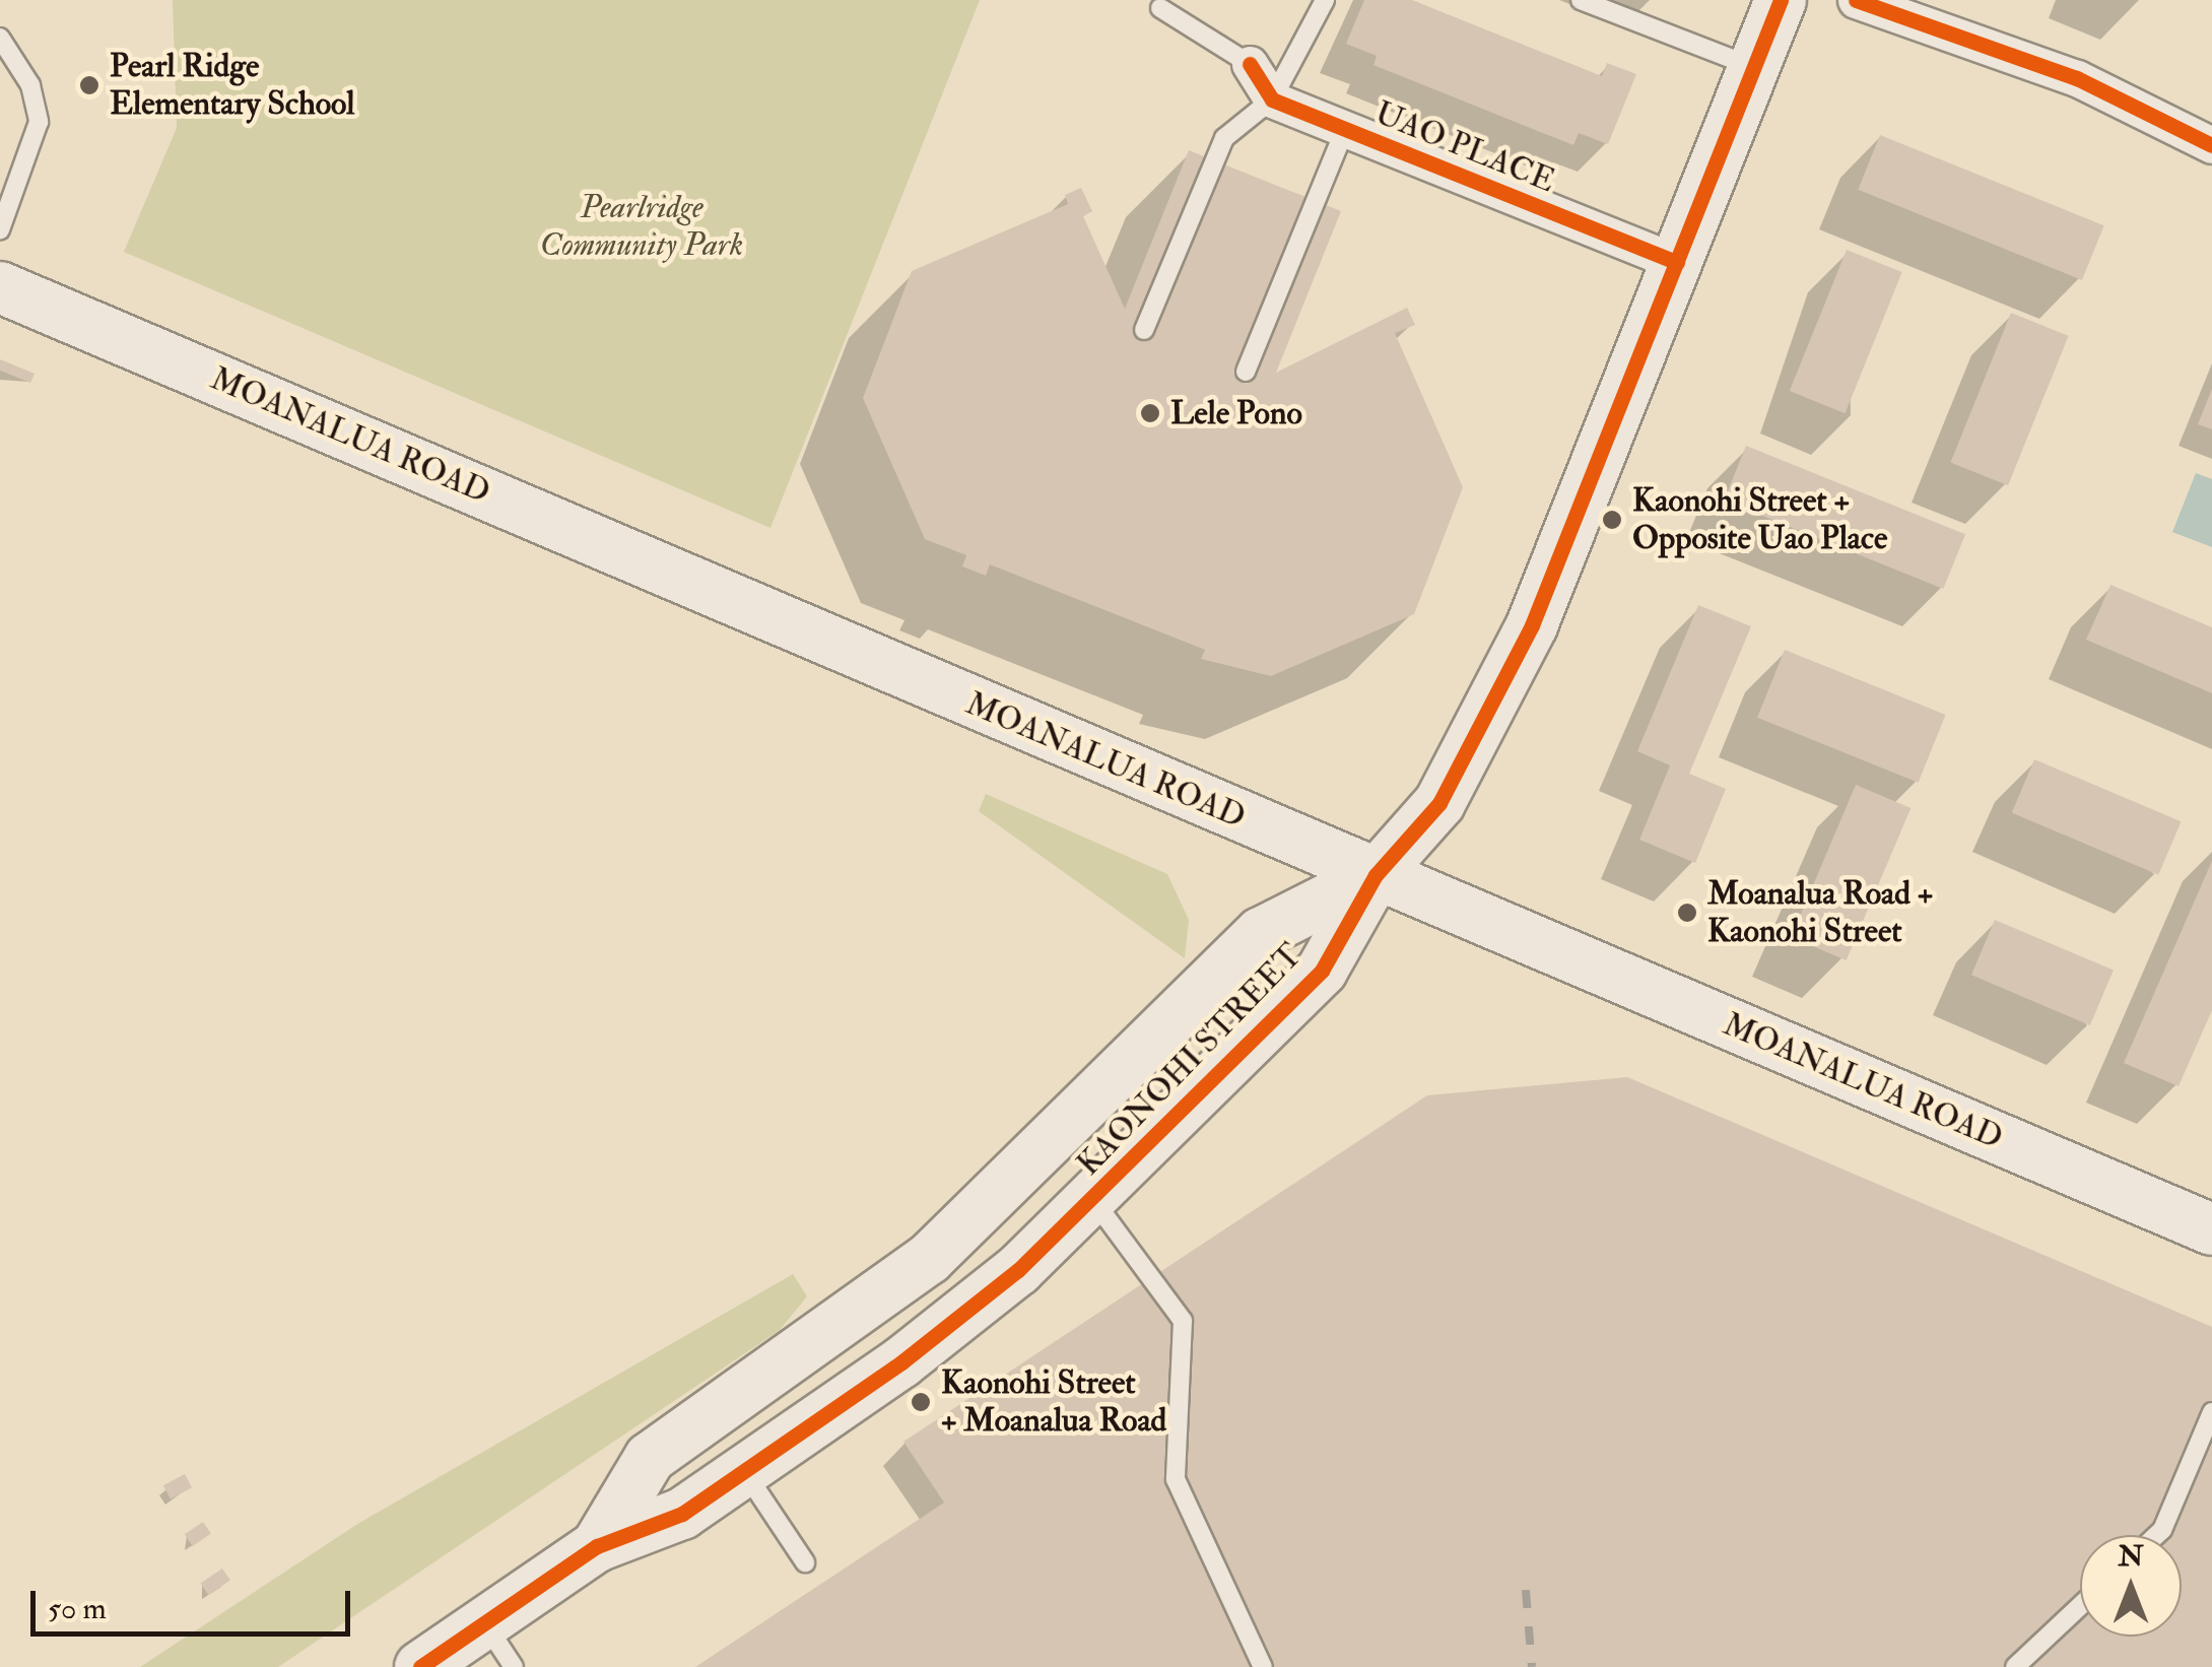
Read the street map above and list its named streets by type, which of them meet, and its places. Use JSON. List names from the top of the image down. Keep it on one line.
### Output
{"streets":{"street":["UAO PLACE","MOANALUA ROAD","KAONOHI STREET"]},"crossings":[["UAO PLACE","KAONOHI STREET"],["MOANALUA ROAD","KAONOHI STREET"]],"parks":["Pearlridge Community Park"],"places":["Pearl Ridge Elementary School","Lele Pono","Kaonohi Street + Opposite Uao Place","Moanalua Road + Kaonohi Street","Kaonohi Street + Moanalua Road"],"scale_bar":"50 m","north":"top"}
